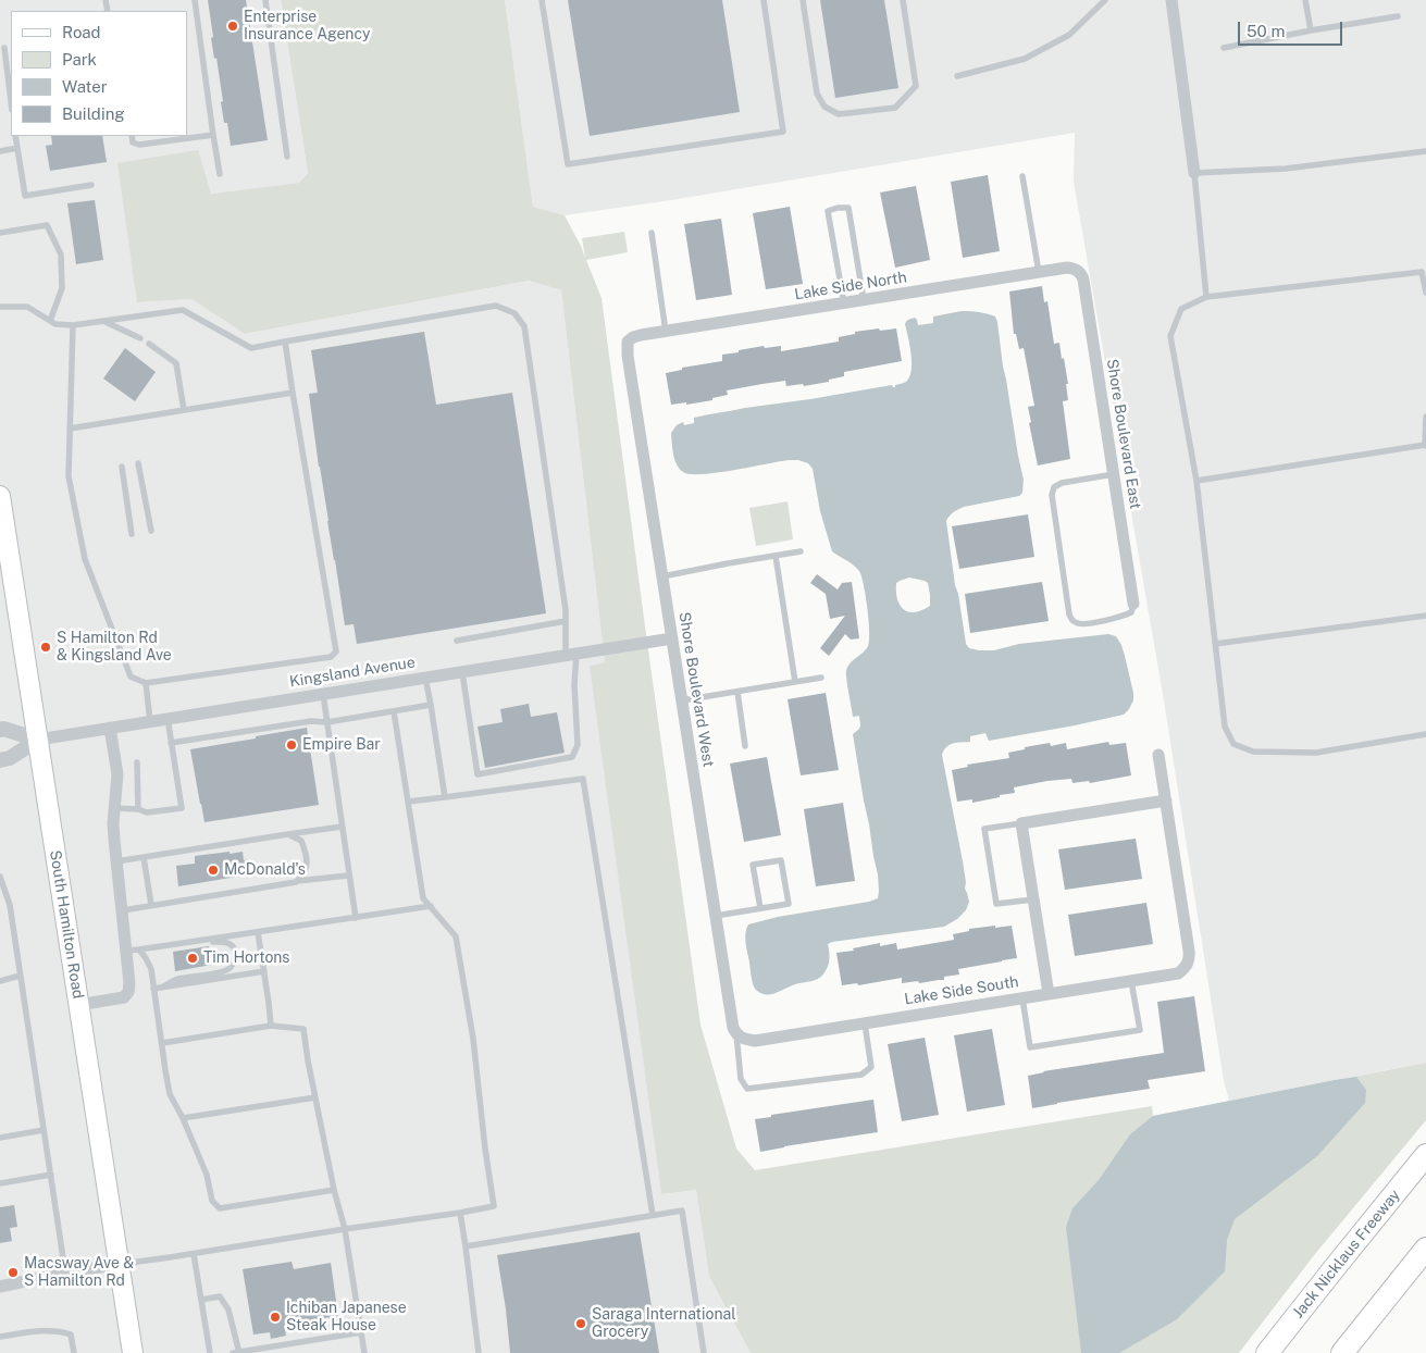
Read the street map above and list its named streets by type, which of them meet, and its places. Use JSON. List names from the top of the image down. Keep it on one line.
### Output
{"streets":{"highway":["Jack Nicklaus Freeway"],"main road":["South Hamilton Road"],"street":["Lake Side North","Shore Boulevard East","Kingsland Avenue","Shore Boulevard West","Lake Side South"]},"crossings":[["Lake Side North","Shore Boulevard East"],["Lake Side North","Shore Boulevard West"],["Kingsland Avenue","Shore Boulevard West"],["Kingsland Avenue","South Hamilton Road"],["Shore Boulevard West","Lake Side South"]],"places":["Enterprise Insurance Agency","S Hamilton Rd & Kingsland Ave","Empire Bar","McDonald's","Tim Hortons","Macsway Ave & S Hamilton Rd","Ichiban Japanese Steak House","Saraga International Grocery"],"legend":["Road","Park","Water","Building"],"scale_bar":"50 m"}
